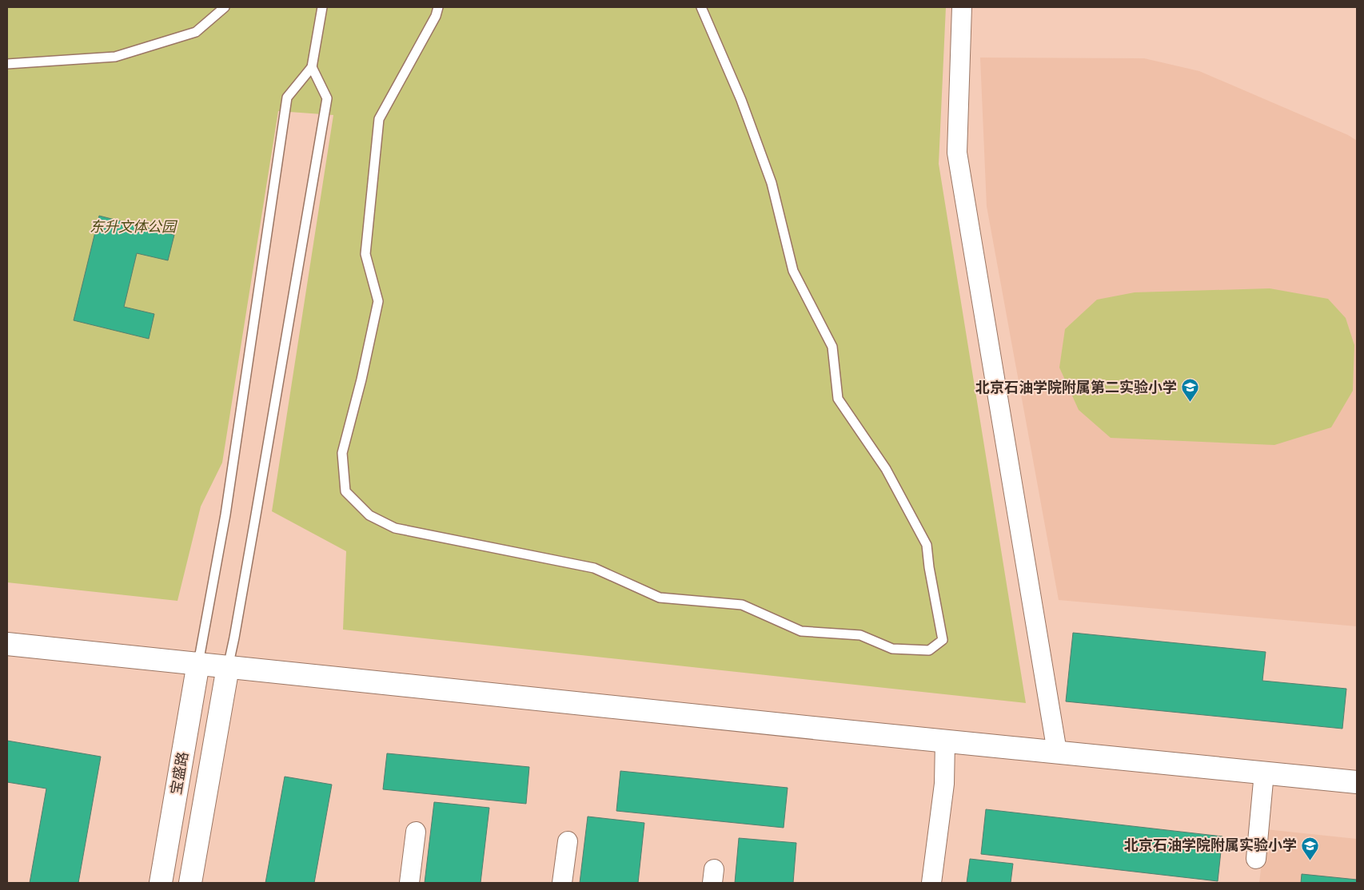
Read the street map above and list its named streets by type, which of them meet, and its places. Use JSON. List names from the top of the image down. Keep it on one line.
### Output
{"streets":{"street":["宝盛路"]},"parks":["东升文体公园"],"places":{"school or university":["北京石油学院附属第二实验小学","北京石油学院附属实验小学"]}}
